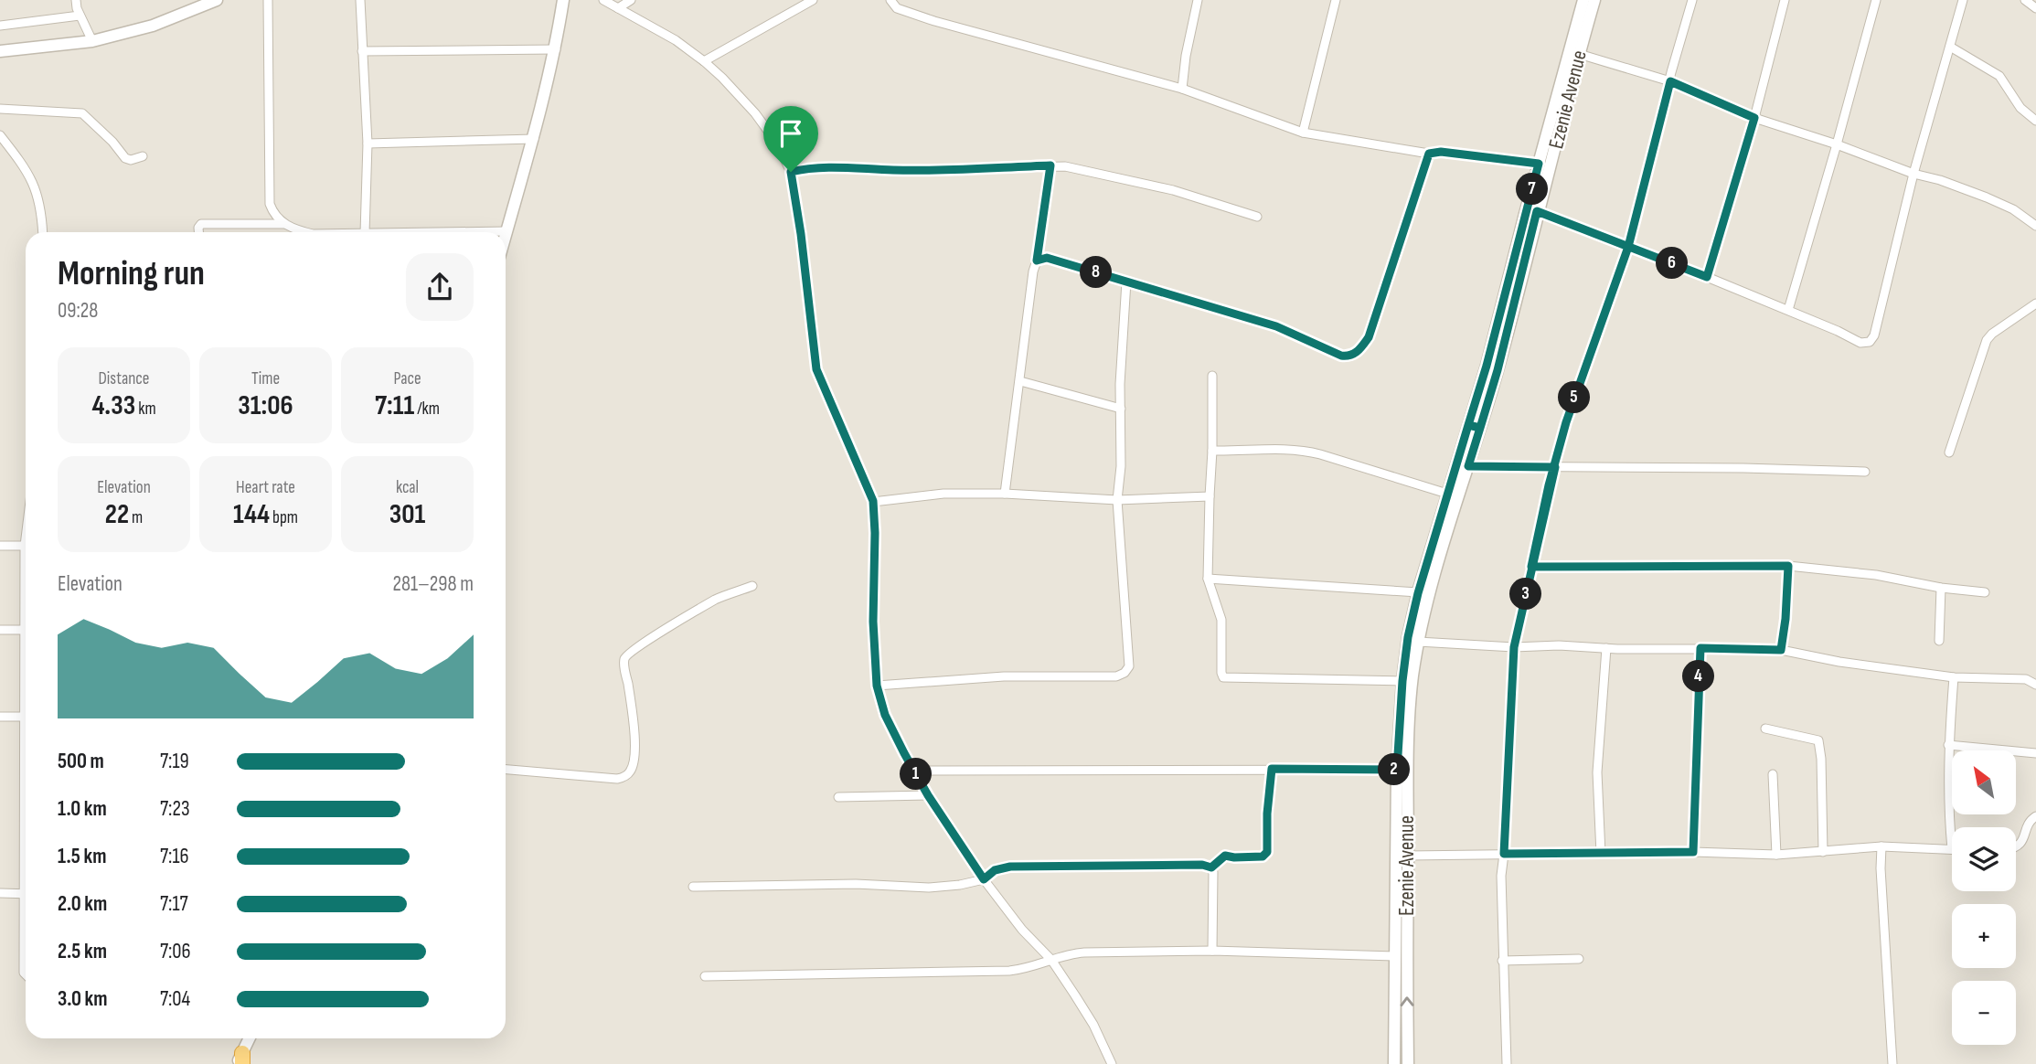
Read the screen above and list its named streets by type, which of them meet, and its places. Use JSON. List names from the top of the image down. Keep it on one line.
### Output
{"streets":{"street":["Ezenie Avenue"]},"north":"top left","page":{"pins":["7","6","8","5","3","4","2","1"],"heading":["Morning run","09:28"],"stats":[["Distance","4.33 km"],["Time","31:06"],["Pace","7:11 /km"],["Elevation","22 m"],["Heart rate","144 bpm"],["kcal","301"]],"chart":["Elevation","281–298 m"],"list":[{"name":"500 m","note":"7:19"},{"name":"1.0 km","note":"7:23"},{"name":"1.5 km","note":"7:16"},{"name":"2.0 km","note":"7:17"},{"name":"2.5 km","note":"7:06"},{"name":"3.0 km","note":"7:04"}],"map_buttons":["+","−"]}}
